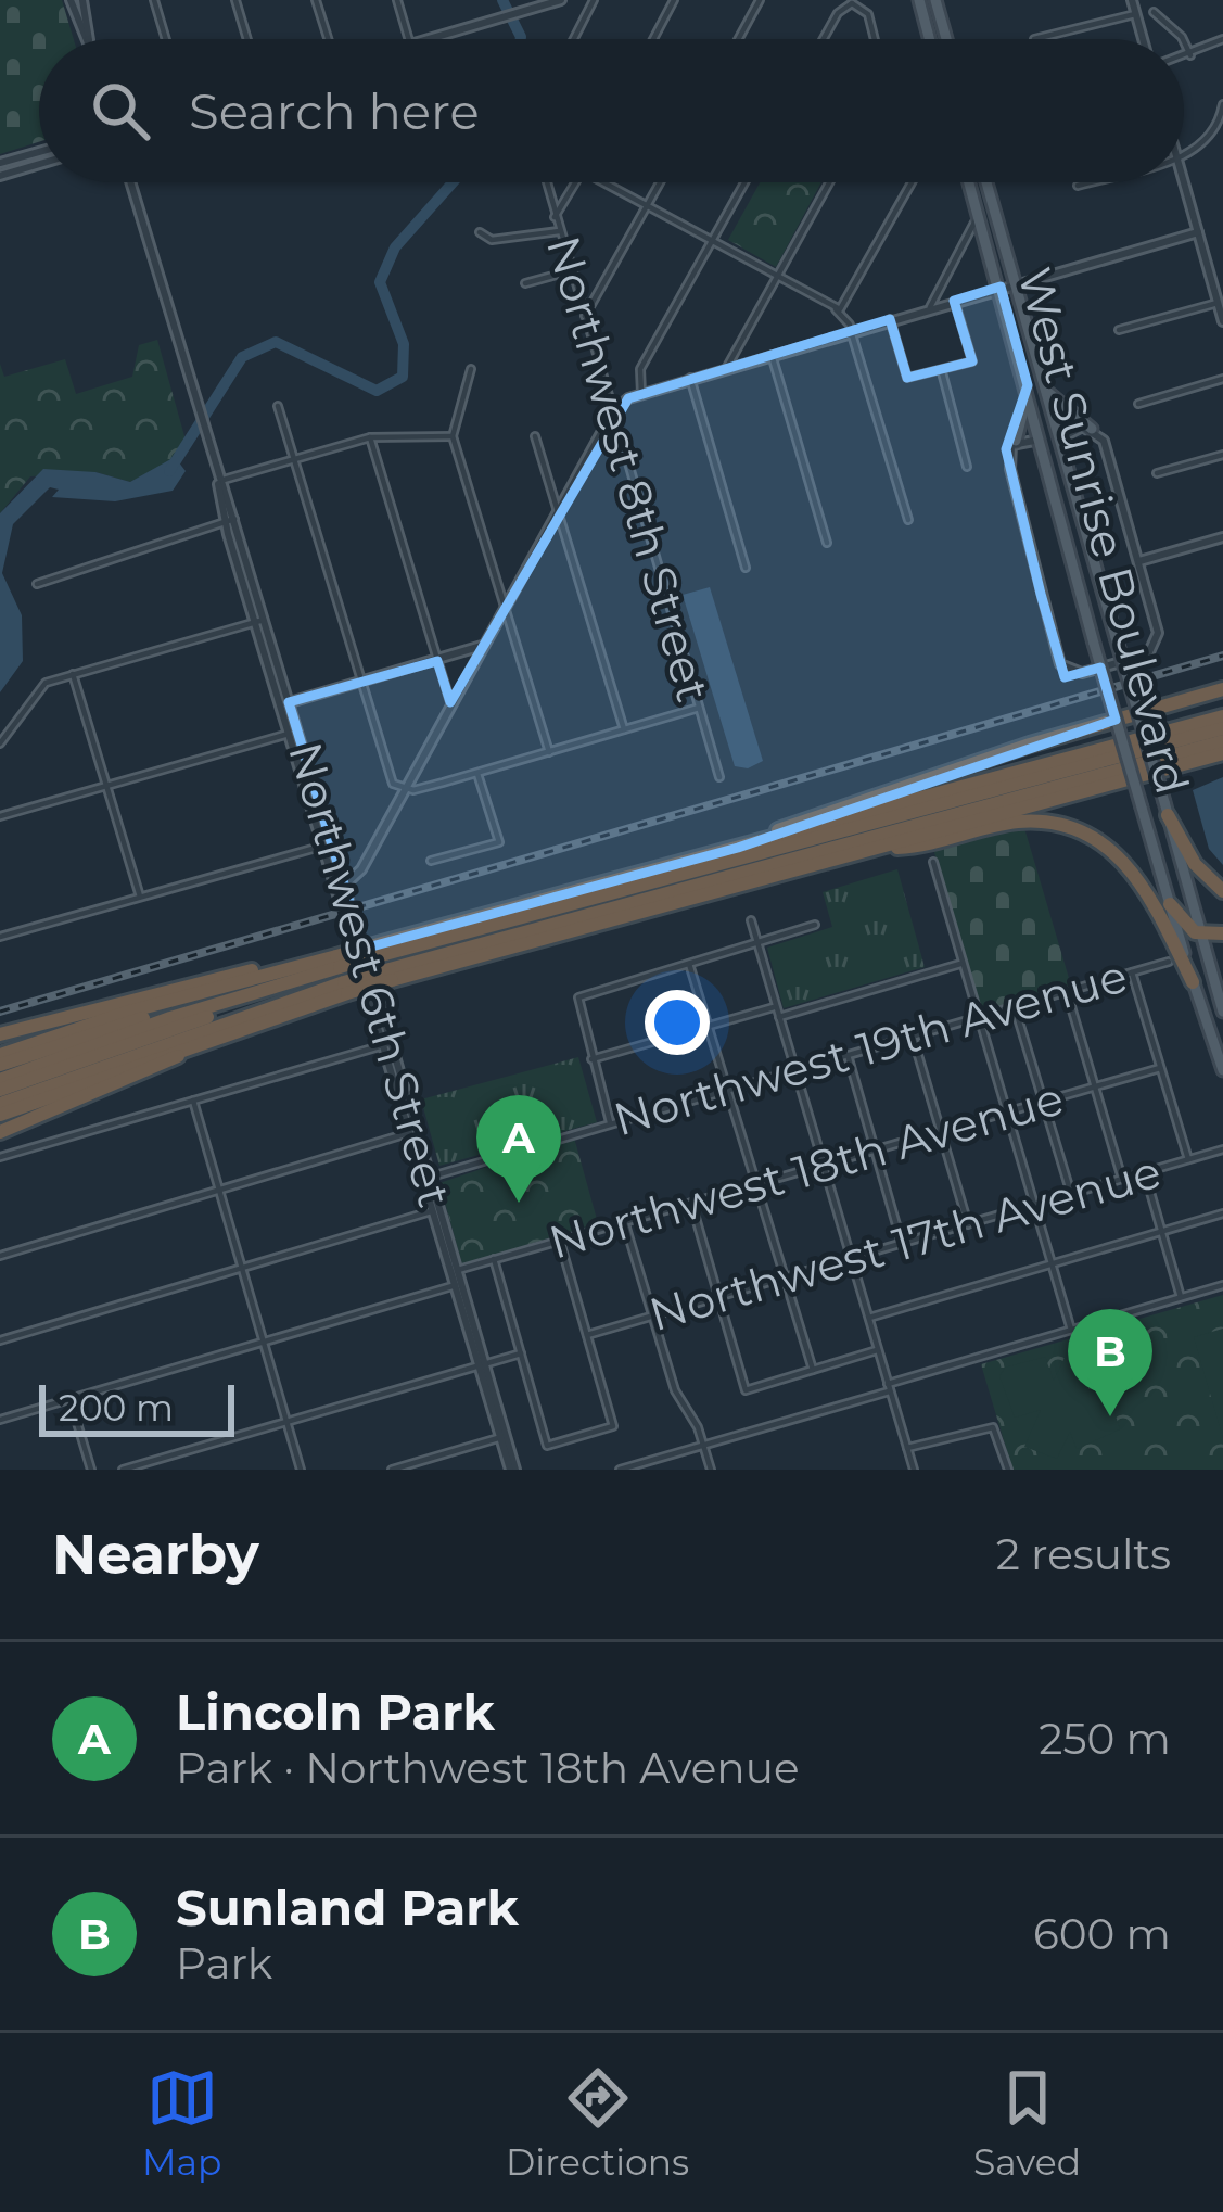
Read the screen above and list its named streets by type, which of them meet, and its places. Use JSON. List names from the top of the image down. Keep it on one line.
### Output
{"streets":{"main road":["West Sunrise Boulevard"],"street":["Northwest 8th Street","Northwest 6th Street","Northwest 19th Avenue","Northwest 18th Avenue","Northwest 17th Avenue"]},"crossings":[["Northwest 6th Street","Northwest 19th Avenue"],["Northwest 6th Street","Northwest 18th Avenue"]],"scale_bar":"200 m","page":{"search":"Search here","pins":["A","B"],"scale":"200 m","heading":["Nearby","2 results"],"list":[{"mark":"A","name":"Lincoln Park","note":"Park · Northwest 18th Avenue","value":"250 m"},{"mark":"B","name":"Sunland Park","note":"Park","value":"600 m"}],"nav":["Map","Directions","Saved"]}}
